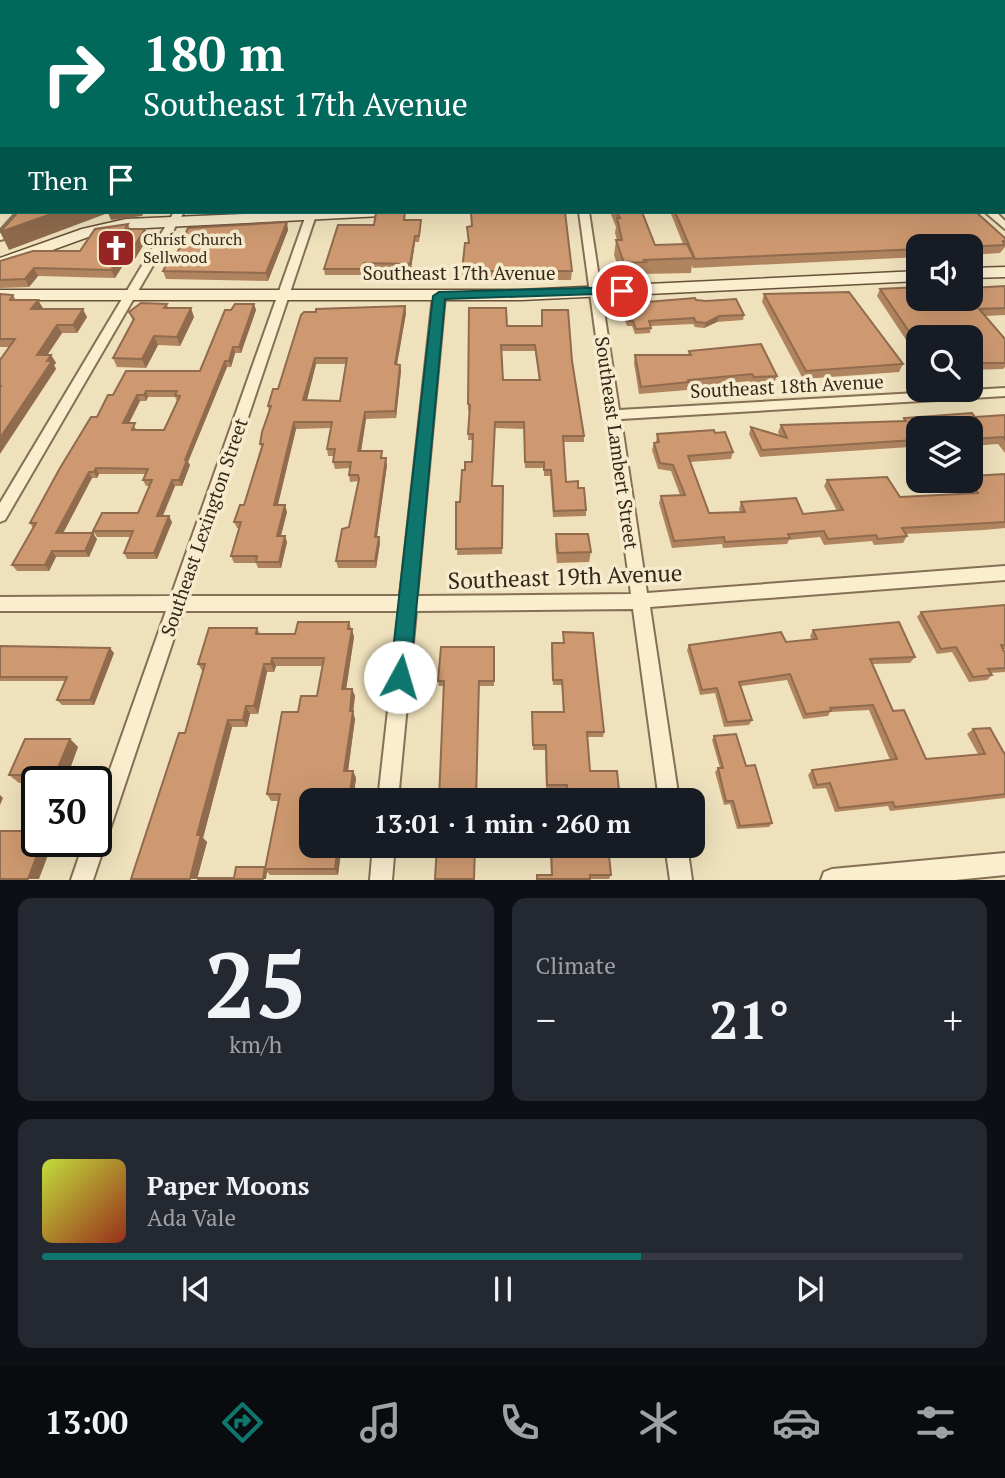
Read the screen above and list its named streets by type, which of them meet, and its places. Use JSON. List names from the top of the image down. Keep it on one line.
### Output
{"streets":{"street":["Southeast 17th Avenue","Southeast 18th Avenue","Southeast Lambert Street","Southeast Lexington Street","Southeast 19th Avenue"]},"crossings":[["Southeast 17th Avenue","Southeast Lambert Street"],["Southeast 17th Avenue","Southeast Lexington Street"],["Southeast 18th Avenue","Southeast Lambert Street"],["Southeast Lambert Street","Southeast 19th Avenue"],["Southeast Lexington Street","Southeast 19th Avenue"]],"places":{"church":["Christ Church Sellwood"]},"page":{"turn":["180 m","Southeast 17th Avenue"],"then":"Then","limit":"30","trip":"13:01 · 1 min · 260 m","tile":[["25","km/h"],"Climate"],"heat":["−","21°","+"],"song":["Paper Moons","Ada Vale"],"tabs":"13:00"}}
